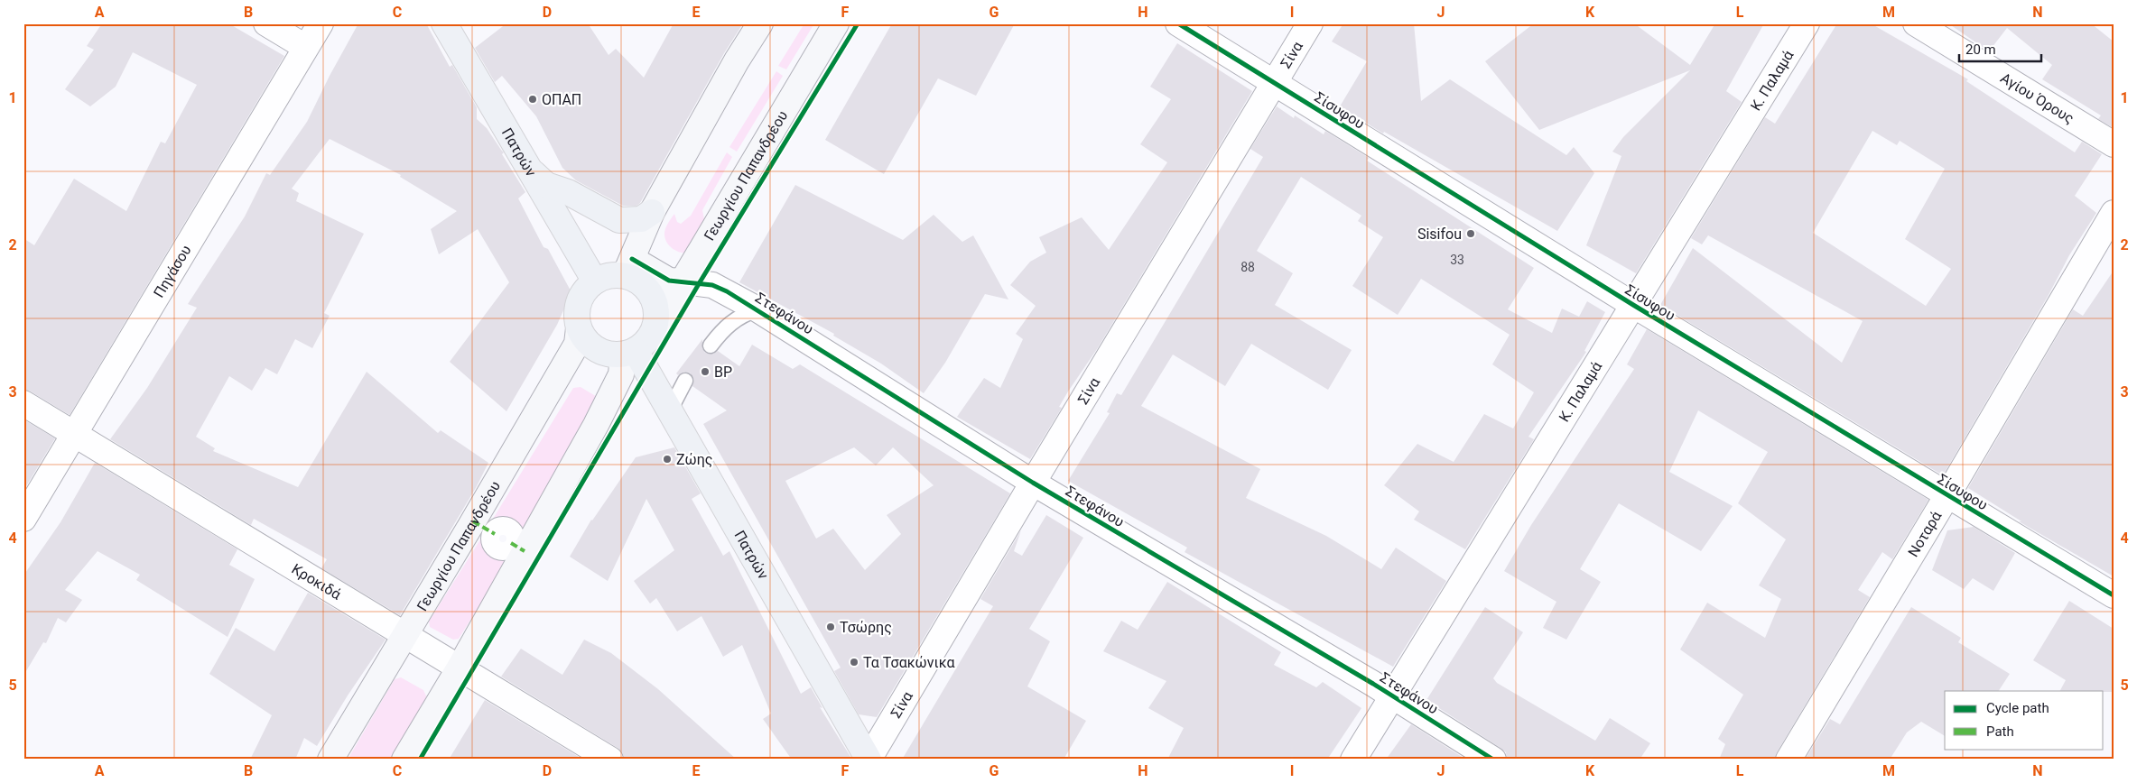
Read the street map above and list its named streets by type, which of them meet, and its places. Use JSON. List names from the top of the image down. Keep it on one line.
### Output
{"streets":{"main road":["Πατρών","Γεωργίου Παπανδρέου"],"street":["Σίνα","Κ. Παλαμά","Αγίου Όρους","Σίσυφου","Πηγάσου","Στεφάνου","Νοταρά","Κροκιδά"]},"crossings":[["Σίνα","Σίσυφου"],["Σίνα","Πατρών"],["Σίνα","Στεφάνου"],["Κ. Παλαμά","Σίσυφου"],["Κ. Παλαμά","Στεφάνου"],["Σίσυφου","Νοταρά"],["Πατρών","Γεωργίου Παπανδρέου"],["Γεωργίου Παπανδρέου","Στεφάνου"],["Γεωργίου Παπανδρέου","Κροκιδά"],["Πηγάσου","Κροκιδά"]],"places":["ΟΠΑΠ","Sisifou","BP","Ζώης","Τσώρης","Τα Τσακώνικα"],"house_numbers":["33","88"],"legend":["Cycle path","Path"],"scale_bar":"20 m","grid":{"columns":["A","B","C","D","E","F","G","H","I","J","K","L","M","N"],"rows":["1","2","3","4","5"]}}
